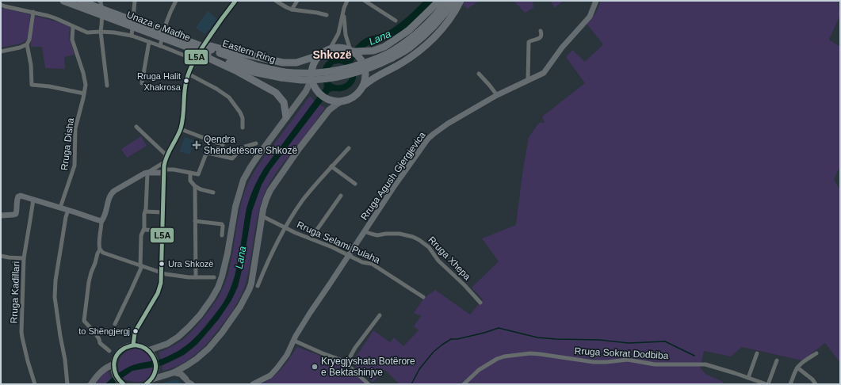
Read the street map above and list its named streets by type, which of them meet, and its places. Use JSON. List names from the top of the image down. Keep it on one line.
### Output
{"streets":{"highway":["Unaza e Madhe"],"main road":["Rruga Agush Gjergjevica"],"street":["Rruga Disha","Rruga Selami Pulaha","Rruga Xhepa","Rruga Kadillari","Rruga Sokrat Dodbiba"]},"crossings":[["Rruga Agush Gjergjevica","Rruga Selami Pulaha"],["Rruga Agush Gjergjevica","Rruga Xhepa"]],"districts":["Shkozë"],"water":["Lana"],"places":{"other":["Rruga Halit Xhakrosa","Ura Shkozë","to Shëngjergj","Kryegjyshata Botërore e Bektashinjve"],"health":["Qendra Shëndetësore Shkozë"]},"lines":["transit line L5A"]}
